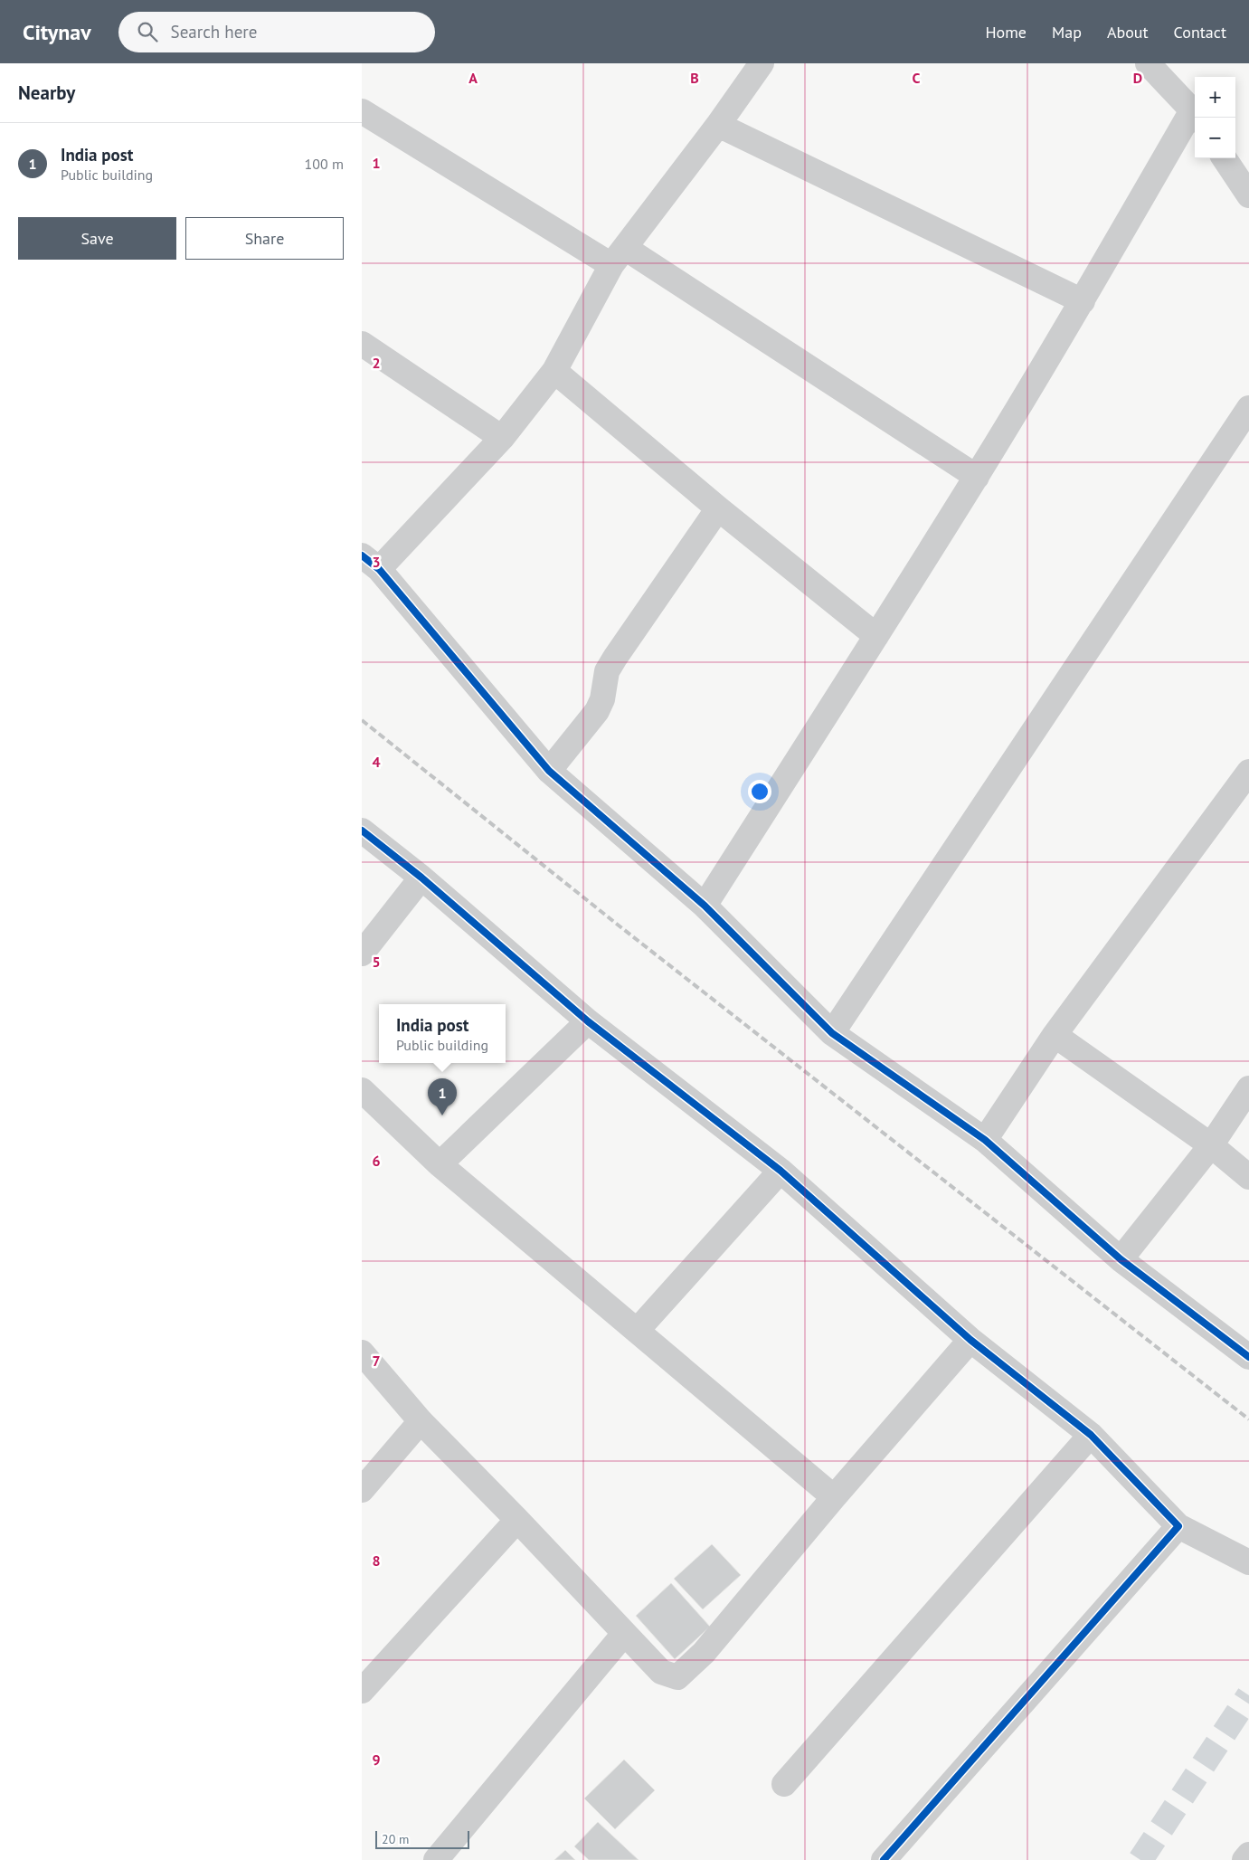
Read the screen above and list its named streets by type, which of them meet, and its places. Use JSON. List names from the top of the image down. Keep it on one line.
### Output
{"scale_bar":"20 m","page":{"header":"Citynav","search":"Search here","nav":["Home","Map","About","Contact"],"heading":"Nearby","map_buttons":["+","−"],"list":[{"mark":"1","name":"India post","note":"Public building","value":"100 m"}],"buttons":["Save","Share"],"popup":["India post","Public building"],"pins":"1","scale":"20 m"},"grid":{"columns":["A","B","C","D"],"rows":["1","2","3","4","5","6","7","8","9"]}}
